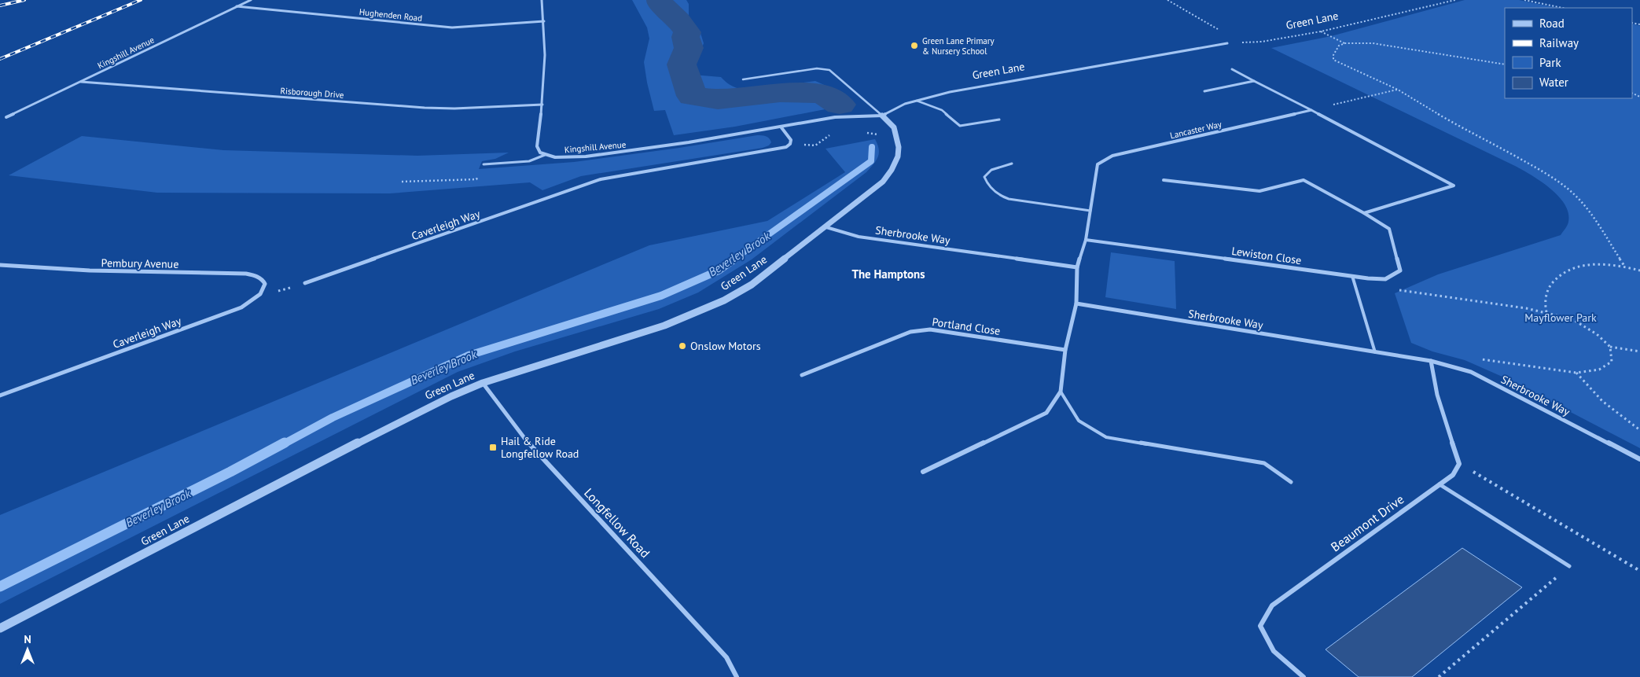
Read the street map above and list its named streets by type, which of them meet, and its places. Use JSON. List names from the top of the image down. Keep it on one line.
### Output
{"streets":{"street":["Hughenden Road","Green Lane","Kingshill Avenue","Risborough Drive","Lancaster Way","Caverleigh Way","Sherbrooke Way","Lewiston Close","Pembury Avenue","Portland Close","Longfellow Road","Beaumont Drive"]},"crossings":[["Hughenden Road","Kingshill Avenue"],["Green Lane","Sherbrooke Way"],["Green Lane","Longfellow Road"],["Kingshill Avenue","Risborough Drive"],["Lancaster Way","Lewiston Close"],["Caverleigh Way","Pembury Avenue"]],"districts":["The Hamptons"],"water":["Beverley Brook"],"parks":["Mayflower Park"],"places":{"other":["Green Lane Primary & Nursery School","Onslow Motors"],"transit":["Hail & Ride Longfellow Road"]},"legend":["Road","Railway","Park","Water"],"north":"top"}
